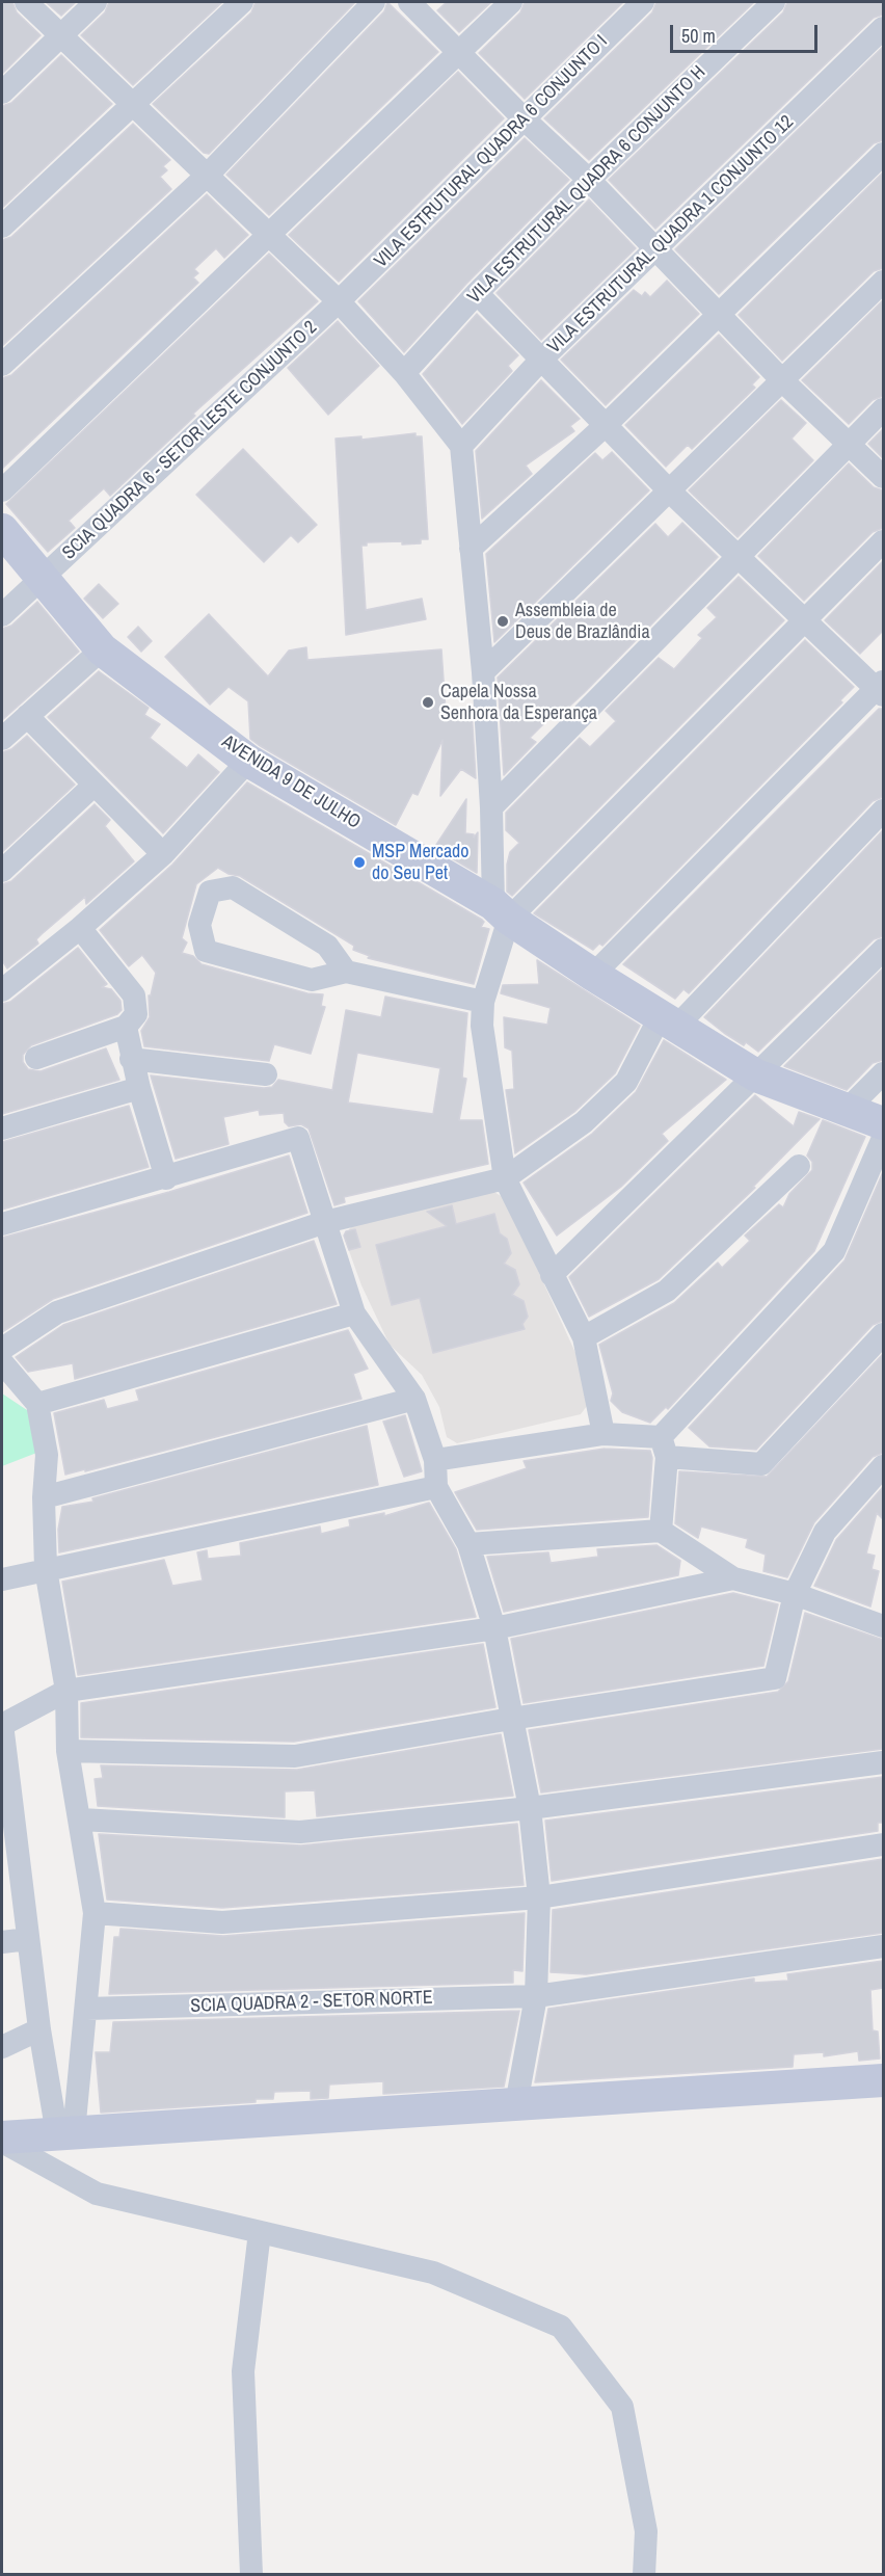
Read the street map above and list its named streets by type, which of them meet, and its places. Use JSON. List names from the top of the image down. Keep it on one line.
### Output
{"streets":{"street":["VILA ESTRUTURAL QUADRA 6 CONJUNTO I","VILA ESTRUTURAL QUADRA 6 CONJUNTO H","VILA ESTRUTURAL QUADRA 1 CONJUNTO 12","SCIA QUADRA 6 - SETOR LESTE CONJUNTO 2","AVENIDA 9 DE JULHO","SCIA QUADRA 2 - SETOR NORTE"]},"crossings":[["VILA ESTRUTURAL QUADRA 6 CONJUNTO I","SCIA QUADRA 6 - SETOR LESTE CONJUNTO 2"],["SCIA QUADRA 6 - SETOR LESTE CONJUNTO 2","AVENIDA 9 DE JULHO"]],"places":["Assembleia de Deus de Brazlândia","Capela Nossa Senhora da Esperança","MSP Mercado do Seu Pet"],"scale_bar":"50 m"}
